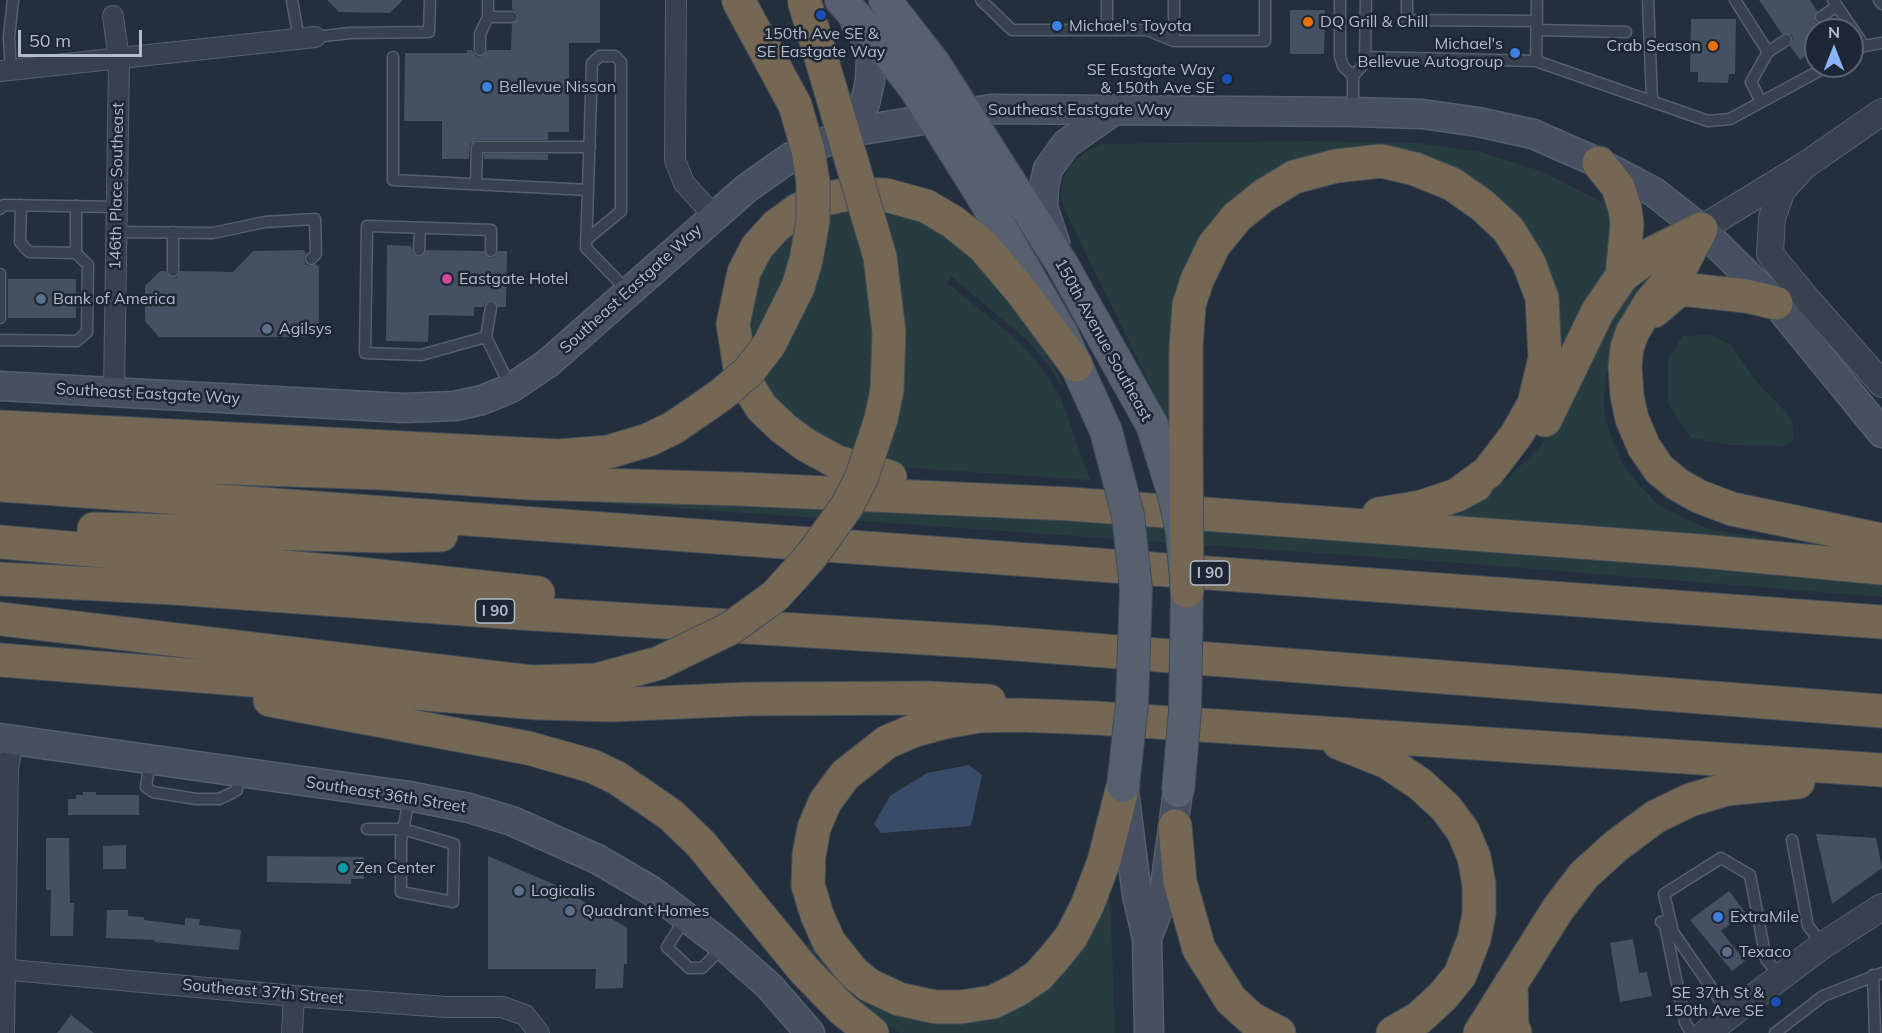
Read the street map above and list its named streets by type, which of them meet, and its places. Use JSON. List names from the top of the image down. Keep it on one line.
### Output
{"streets":{"highway":["I 90"],"main road":["Southeast Eastgate Way","150th Avenue Southeast","Southeast 36th Street"],"street":["146th Place Southeast","Southeast 37th Street"]},"crossings":[["Southeast Eastgate Way","146th Place Southeast"],["Southeast Eastgate Way","150th Avenue Southeast"]],"places":["150th Ave SE & SE Eastgate Way","DQ Grill & Chill","Michael's Toyota","Crab Season","Michael's Bellevue Autogroup","SE Eastgate Way & 150th Ave SE","Bellevue Nissan","Eastgate Hotel","Bank of America","Agilsys","Zen Center","Logicalis","Quadrant Homes","ExtraMile","Texaco","SE 37th St & 150th Ave SE"],"scale_bar":"50 m","north":"top"}
